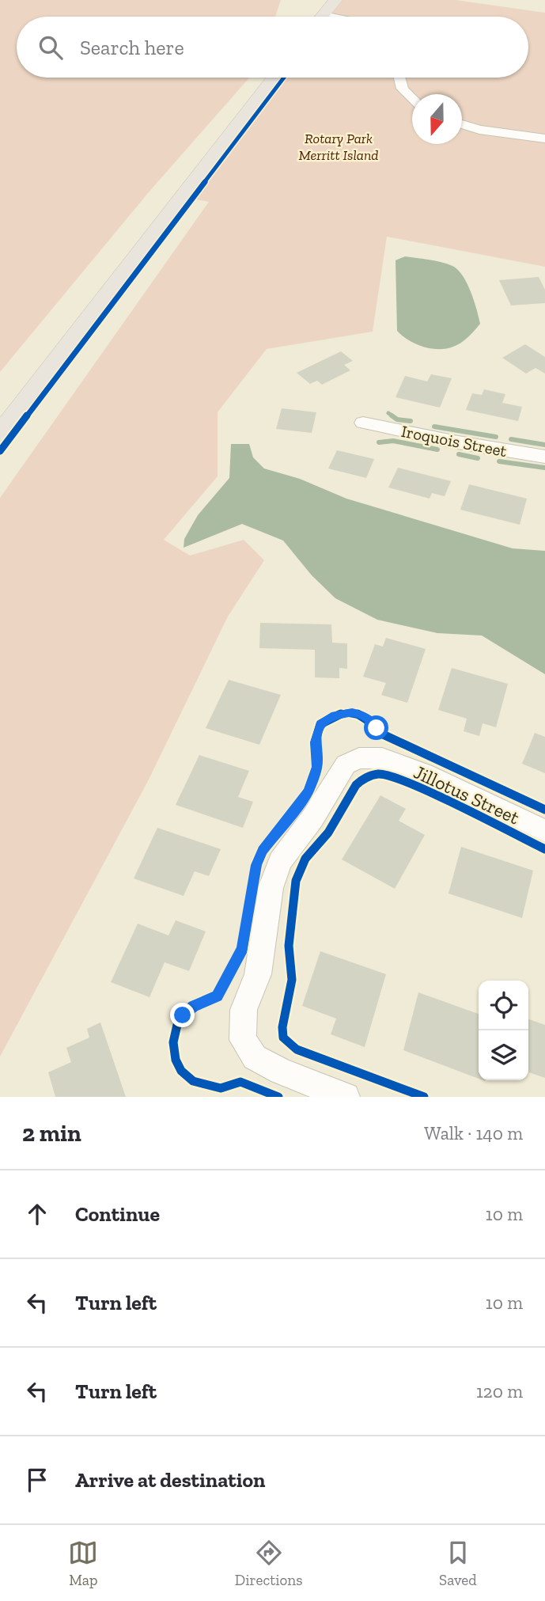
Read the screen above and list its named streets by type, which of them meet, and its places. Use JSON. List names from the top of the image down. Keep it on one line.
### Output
{"streets":{"street":["Iroquois Street","Jillotus Street"]},"parks":["Rotary Park Merritt Island"],"north":"bottom","page":{"search":"Search here","heading":["2 min","Walk · 140 m"],"list":[["Continue","10 m"],["Turn left","10 m"],["Turn left","120 m"],"Arrive at destination"],"nav":["Map","Directions","Saved"]}}
